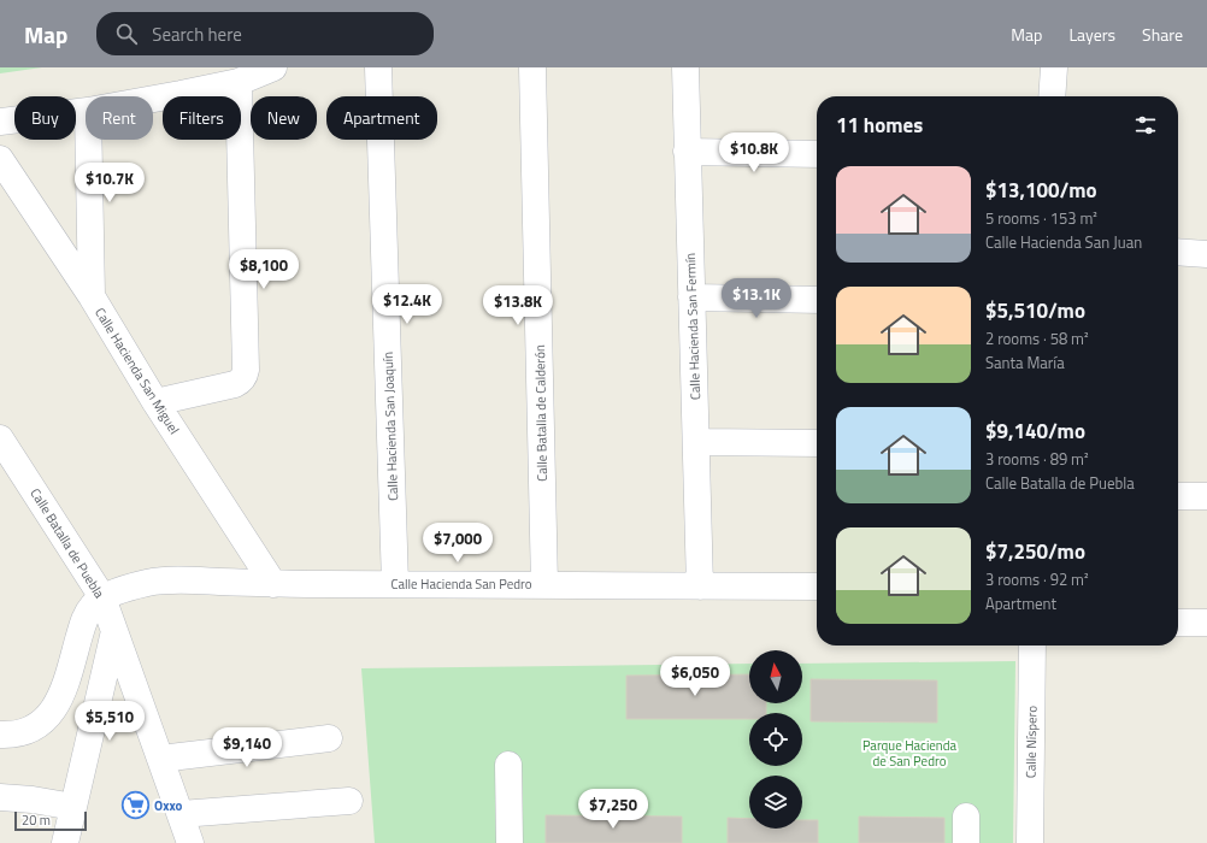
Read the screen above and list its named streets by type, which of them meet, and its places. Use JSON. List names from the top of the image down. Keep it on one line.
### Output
{"streets":{"street":["Calle Hacienda San Fermín","Calle Hacienda San Miguel","Calle Batalla de Calderón","Calle Hacienda San Joaquín","Calle Batalla de Puebla","Calle Hacienda San Pedro","Calle Níspero"]},"crossings":[["Calle Hacienda San Fermín","Calle Hacienda San Pedro"],["Calle Hacienda San Miguel","Calle Hacienda San Pedro"],["Calle Batalla de Calderón","Calle Hacienda San Pedro"],["Calle Hacienda San Joaquín","Calle Hacienda San Pedro"],["Calle Batalla de Puebla","Calle Hacienda San Pedro"]],"parks":["Parque Hacienda de San Pedro"],"places":{"supermarket":["Oxxo"]},"scale_bar":"20 m","north":"top","page":{"header":"Map","search":"Search here","nav":["Map","Layers","Share"],"chip":["Buy","Rent","Filters","New","Apartment"],"heading":"11 homes","price":["$10.8K","$10.7K","$8,100","$13.1K","$12.4K","$13.8K","$7,000","$6,050","$5,510","$9,140","$7,250"],"list":[{"name":"$13,100/mo","note":"5 rooms · 153 m² · Calle Hacienda San Juan"},{"name":"$5,510/mo","note":"2 rooms · 58 m² · Santa María"},{"name":"$9,140/mo","note":"3 rooms · 89 m² · Calle Batalla de Puebla"},{"name":"$7,250/mo","note":"3 rooms · 92 m² · Apartment"}],"scale":"20 m"}}
